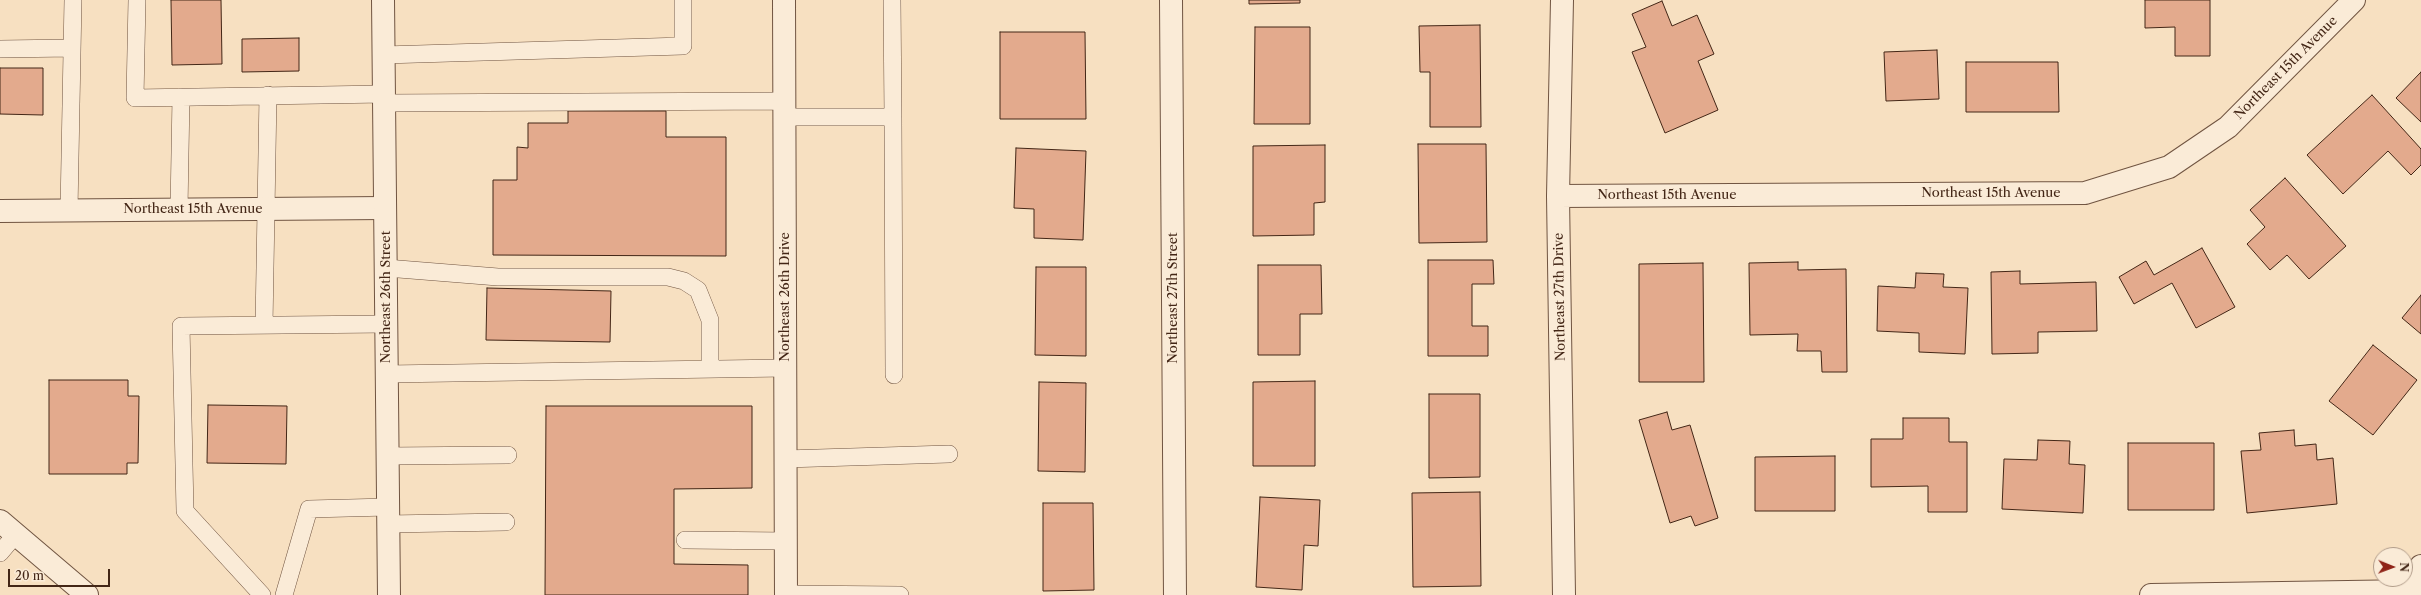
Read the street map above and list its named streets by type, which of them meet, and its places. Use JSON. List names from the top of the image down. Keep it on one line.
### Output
{"streets":{"street":["Northeast 15th Avenue","Northeast 26th Street","Northeast 26th Drive","Northeast 27th Drive","Northeast 27th Street"]},"crossings":[["Northeast 15th Avenue","Northeast 26th Street"],["Northeast 15th Avenue","Northeast 27th Drive"]],"scale_bar":"20 m","north":"right"}
